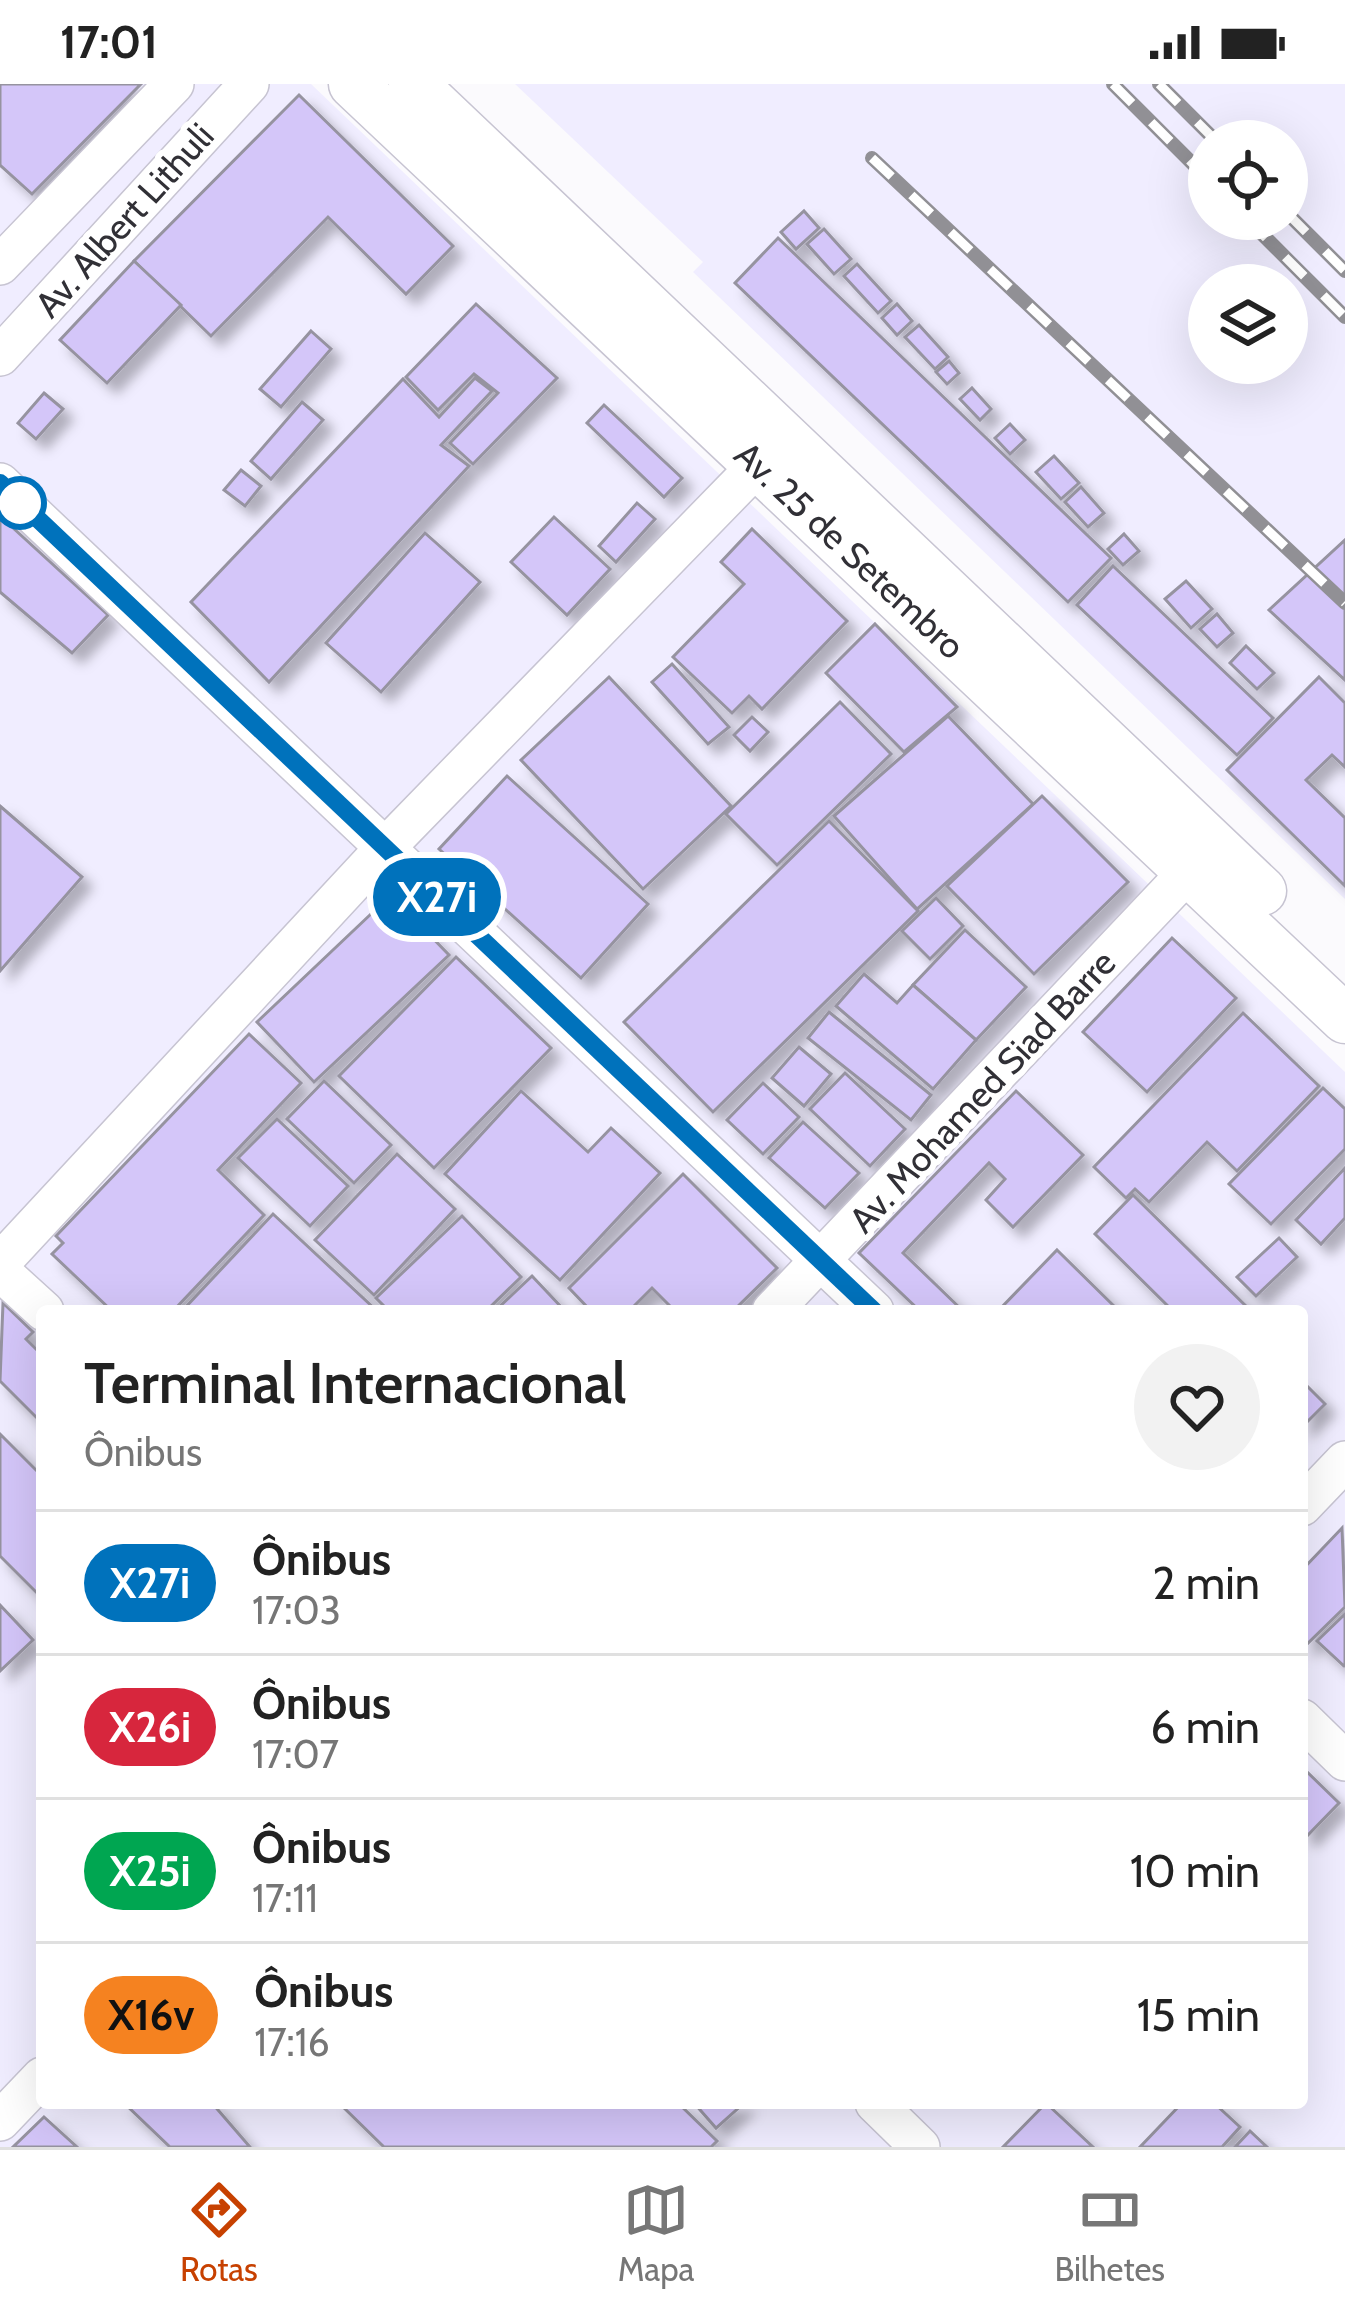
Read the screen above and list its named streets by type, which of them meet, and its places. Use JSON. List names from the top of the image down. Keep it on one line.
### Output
{"streets":{"main road":["Av. 25 de Setembro"],"street":["Av. Albert Lithuli","Av. Mohamed Siad Barre"]},"crossings":[["Av. 25 de Setembro","Av. Mohamed Siad Barre"]],"lines":["bus line X27i"],"page":{"status":"17:01","on_map":"X27i","heading":["Terminal Internacional","Ônibus"],"list":[{"mark":"X27i","name":"Ônibus","note":"17:03","value":"2 min"},{"mark":"X26i","name":"Ônibus","note":"17:07","value":"6 min"},{"mark":"X25i","name":"Ônibus","note":"17:11","value":"10 min"},{"mark":"X16v","name":"Ônibus","note":"17:16","value":"15 min"}],"tabs":["Rotas","Mapa","Bilhetes"]}}
